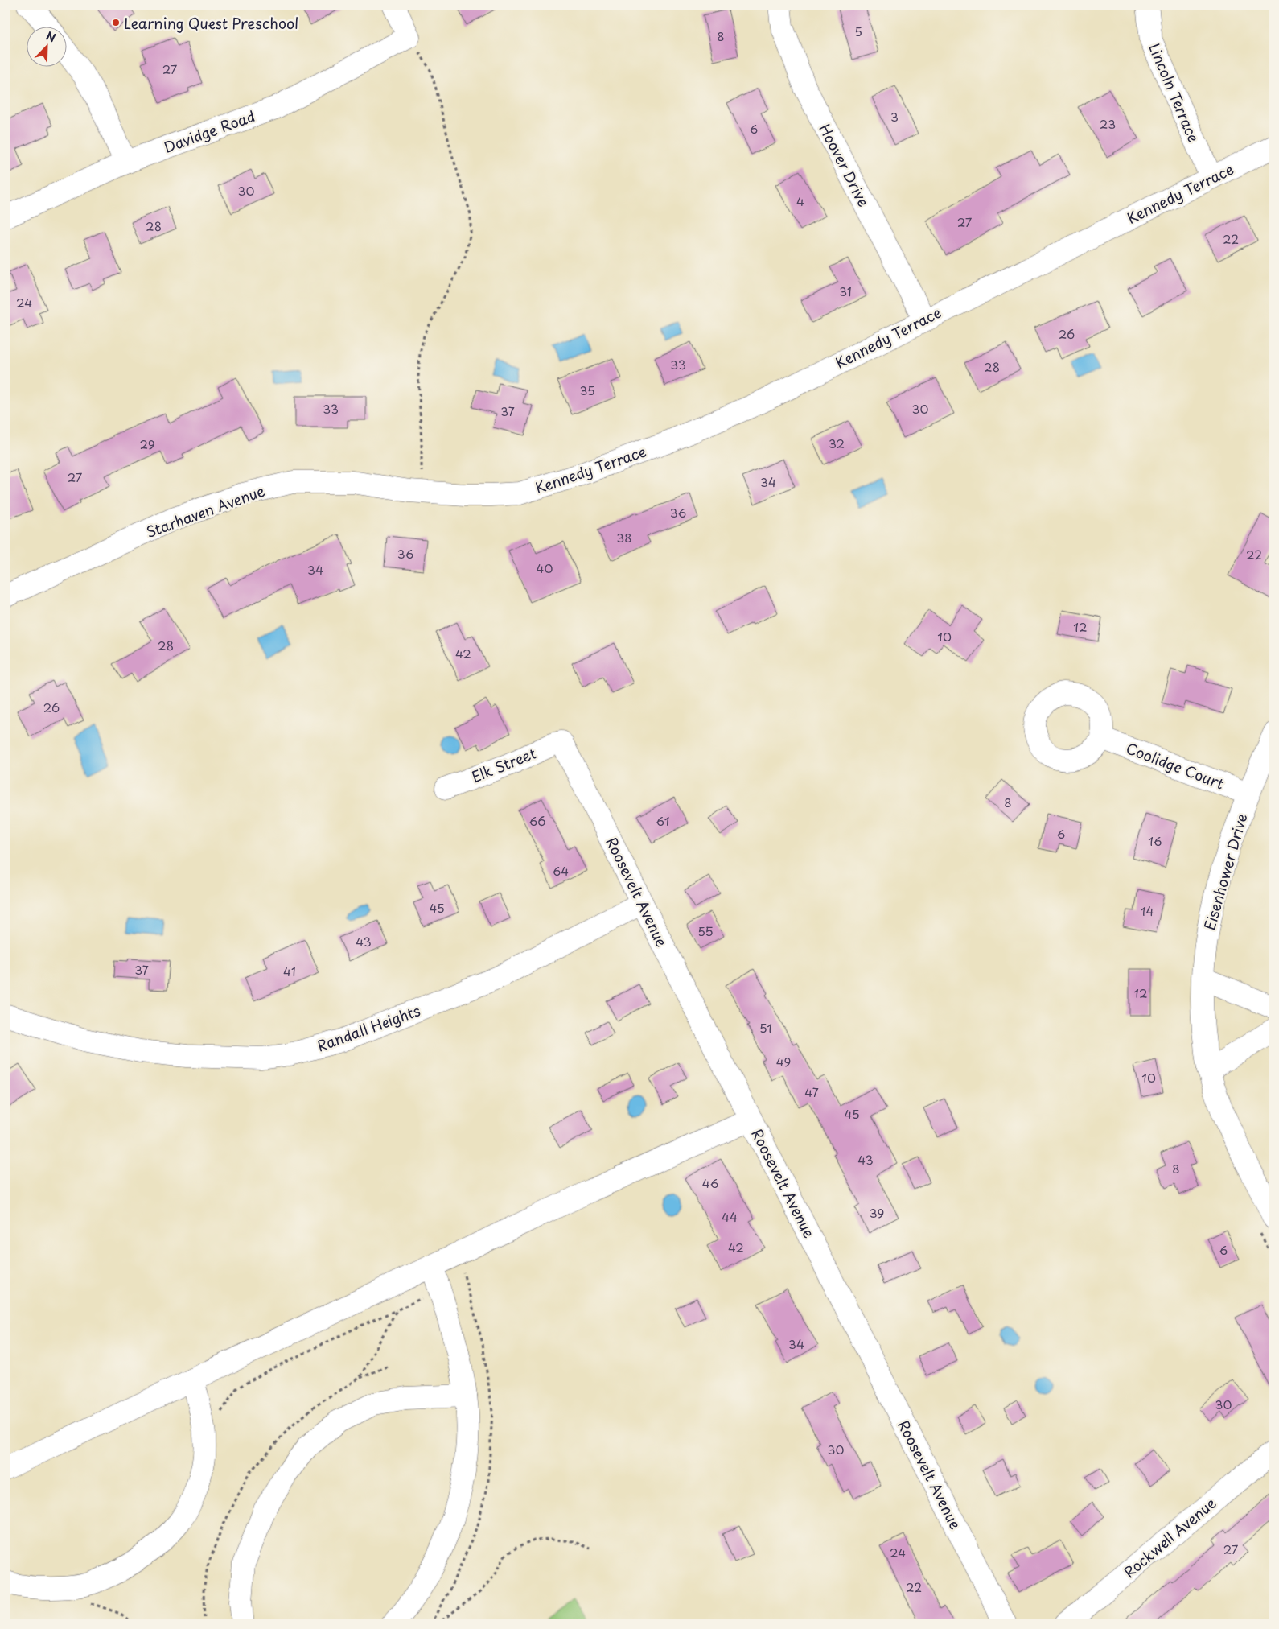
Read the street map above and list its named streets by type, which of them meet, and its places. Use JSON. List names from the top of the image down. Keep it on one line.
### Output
{"streets":{"street":["Lincoln Terrace","Davidge Road","Hoover Drive","Kennedy Terrace","Starhaven Avenue","Elk Street","Coolidge Court","Eisenhower Drive","Roosevelt Avenue","Randall Heights","Rockwell Avenue"]},"crossings":[["Lincoln Terrace","Kennedy Terrace"],["Hoover Drive","Kennedy Terrace"],["Kennedy Terrace","Starhaven Avenue"],["Elk Street","Roosevelt Avenue"],["Coolidge Court","Eisenhower Drive"],["Roosevelt Avenue","Randall Heights"]],"places":["Learning Quest Preschool"],"house_numbers":["5","8","27","3","23","6","30","4","27","28","22","31","24","26","33","28","35","33","30","37","32","29","27","34","36","38","36","22","40","34","12","10","28","42","26","8","66","61","6","16","64","45","14","55","43","37","41","12","51","49","10","47","45","43","8","46","39","44","42","6","34","30","30","27","24","22"],"north":"top right"}
